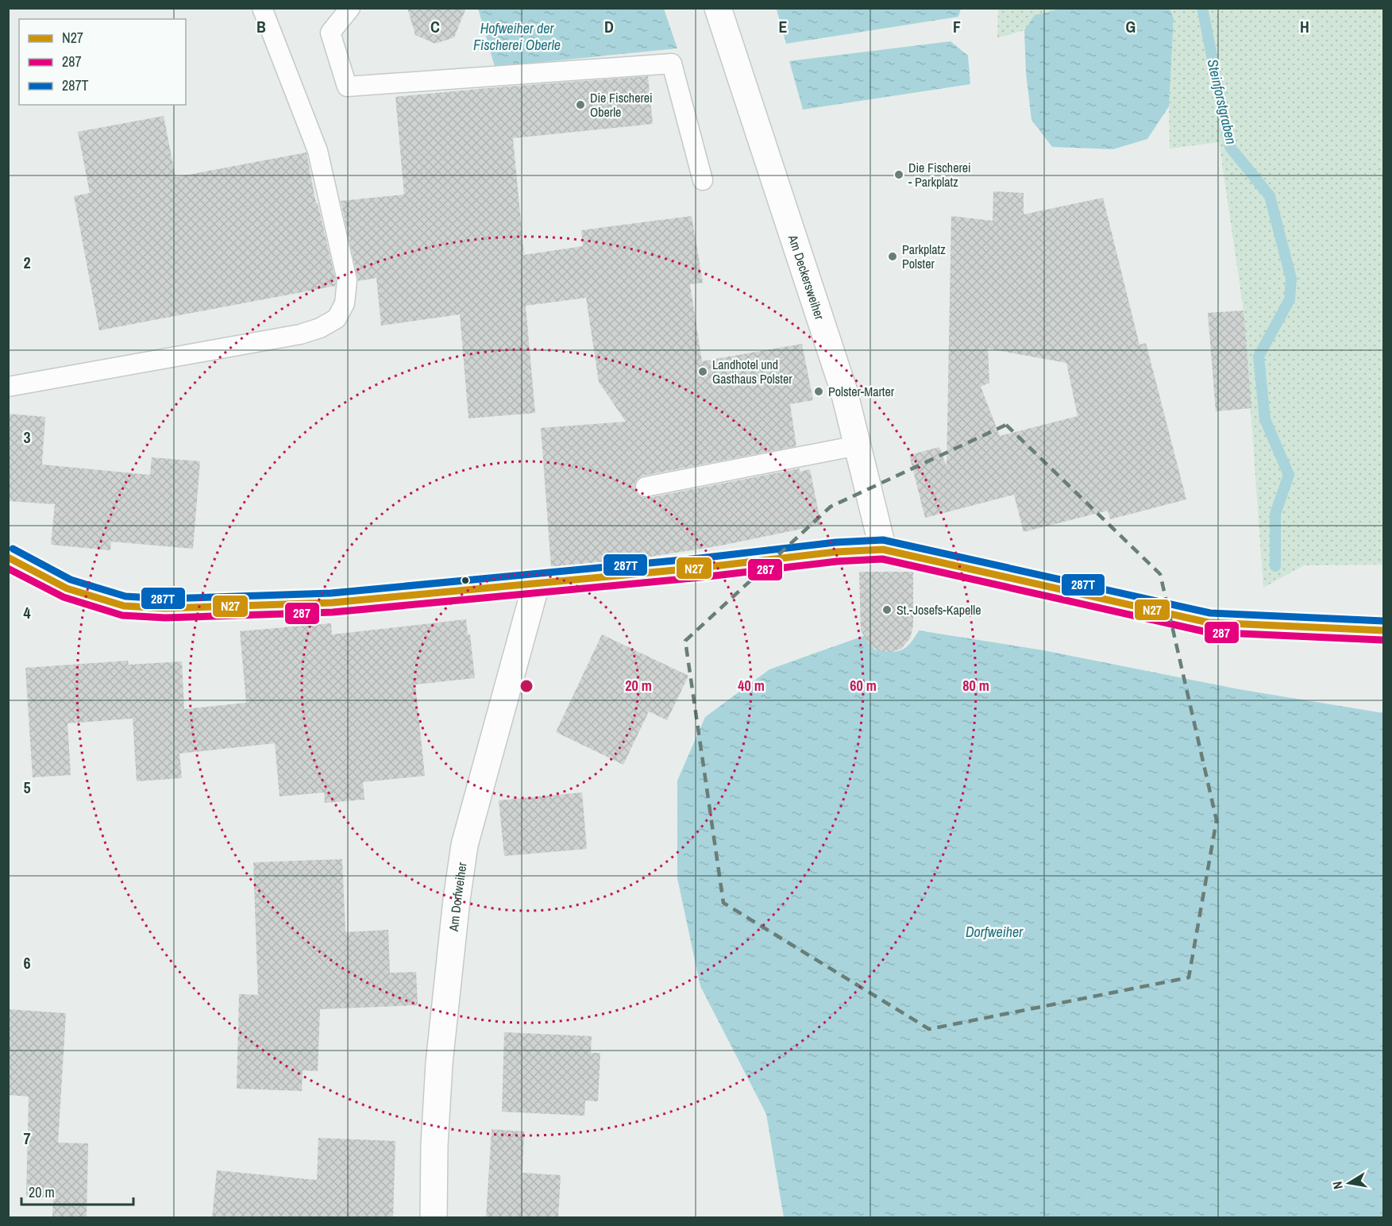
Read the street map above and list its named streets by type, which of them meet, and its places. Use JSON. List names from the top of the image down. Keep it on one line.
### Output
{"streets":{"street":["Am Deckersweiher","Am Dorfweiher"]},"water":["Hofweiher der Fischerei Oberle","Steinforstgraben","Dorfweiher"],"places":["Die Fischerei Oberle","Die Fischerei - Parkplatz","Parkplatz Polster","Landhotel und Gasthaus Polster","Polster-Marter","St.-Josefs-Kapelle"],"lines":["transit line 287T","transit line N27","transit line 287"],"legend":["N27","287","287T"],"scale_bar":"20 m","north":"left","grid":{"columns":["B","C","D","E","F","G","H"],"rows":["2","3","4","5","6","7"]},"rings":["20 m","40 m","60 m","80 m"]}
